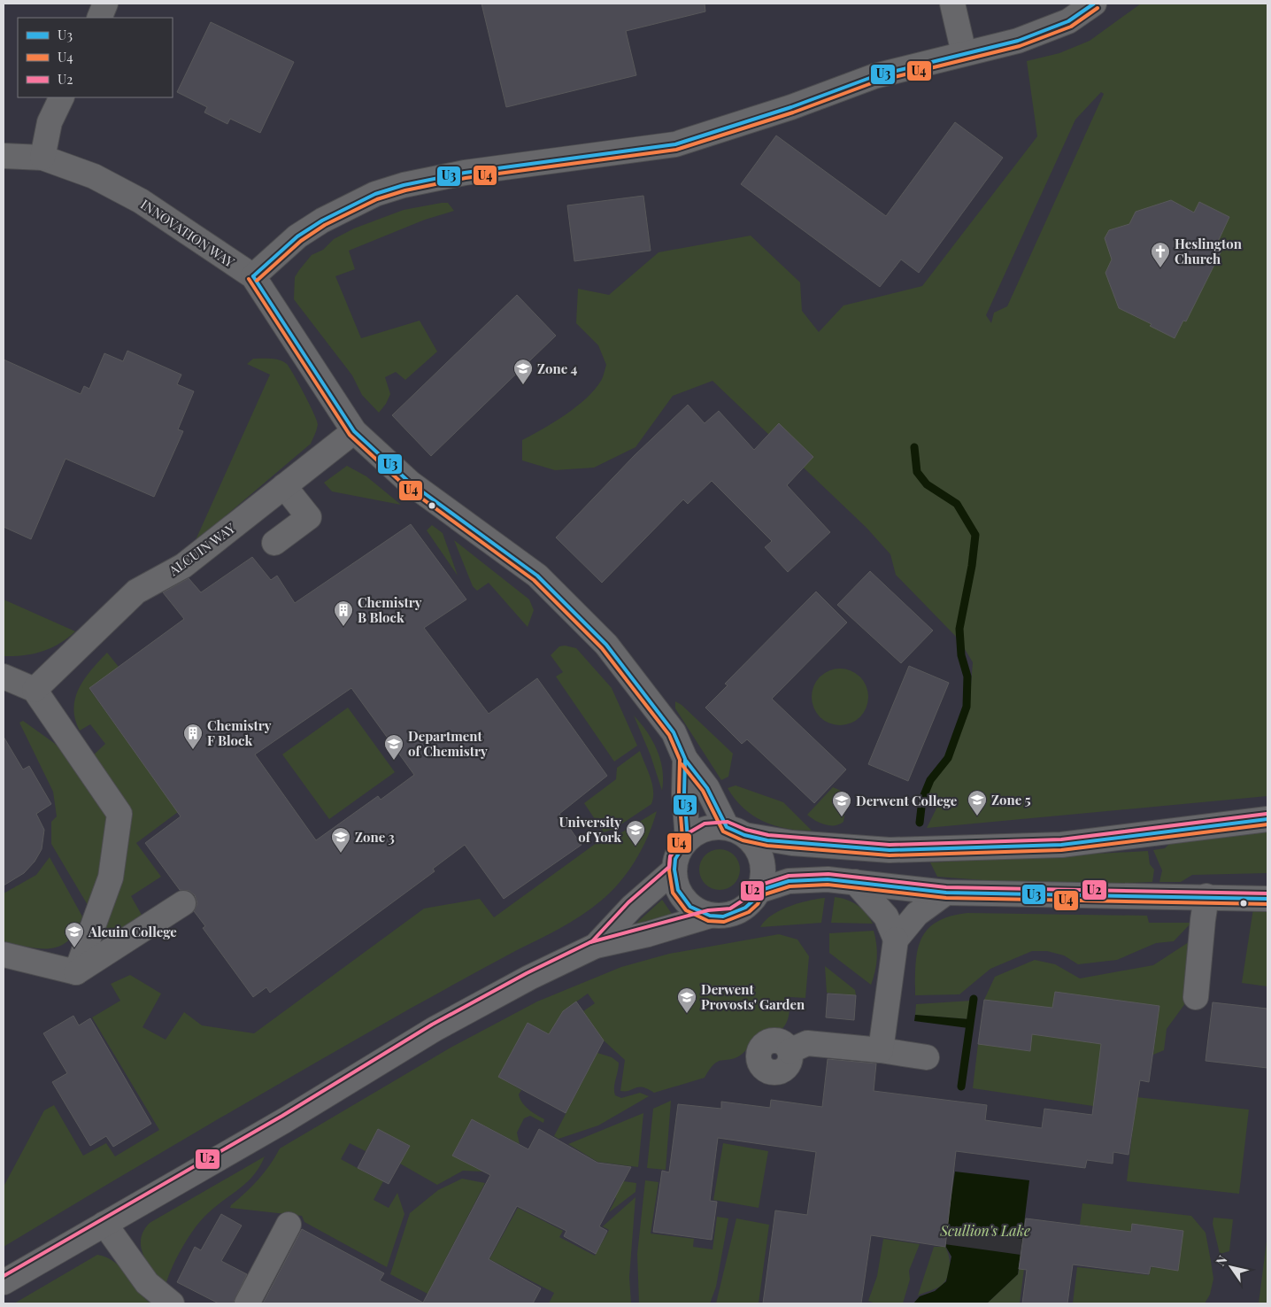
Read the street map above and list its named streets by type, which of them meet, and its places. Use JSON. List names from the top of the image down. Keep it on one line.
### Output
{"streets":{"street":["INNOVATION WAY","ALCUIN WAY"]},"crossings":[["INNOVATION WAY","ALCUIN WAY"]],"water":["Scullion's Lake"],"places":{"church":["Heslington Church"],"school or university":["Zone 4","Department of Chemistry","Zone 5","Derwent College","University of York","Zone 3","Alcuin College","Derwent Provosts' Garden"],"building":["Chemistry B Block","Chemistry F Block"]},"lines":["transit line U3","transit line U4","transit line U2"],"legend":["U3","U4","U2"],"north":"top left"}
